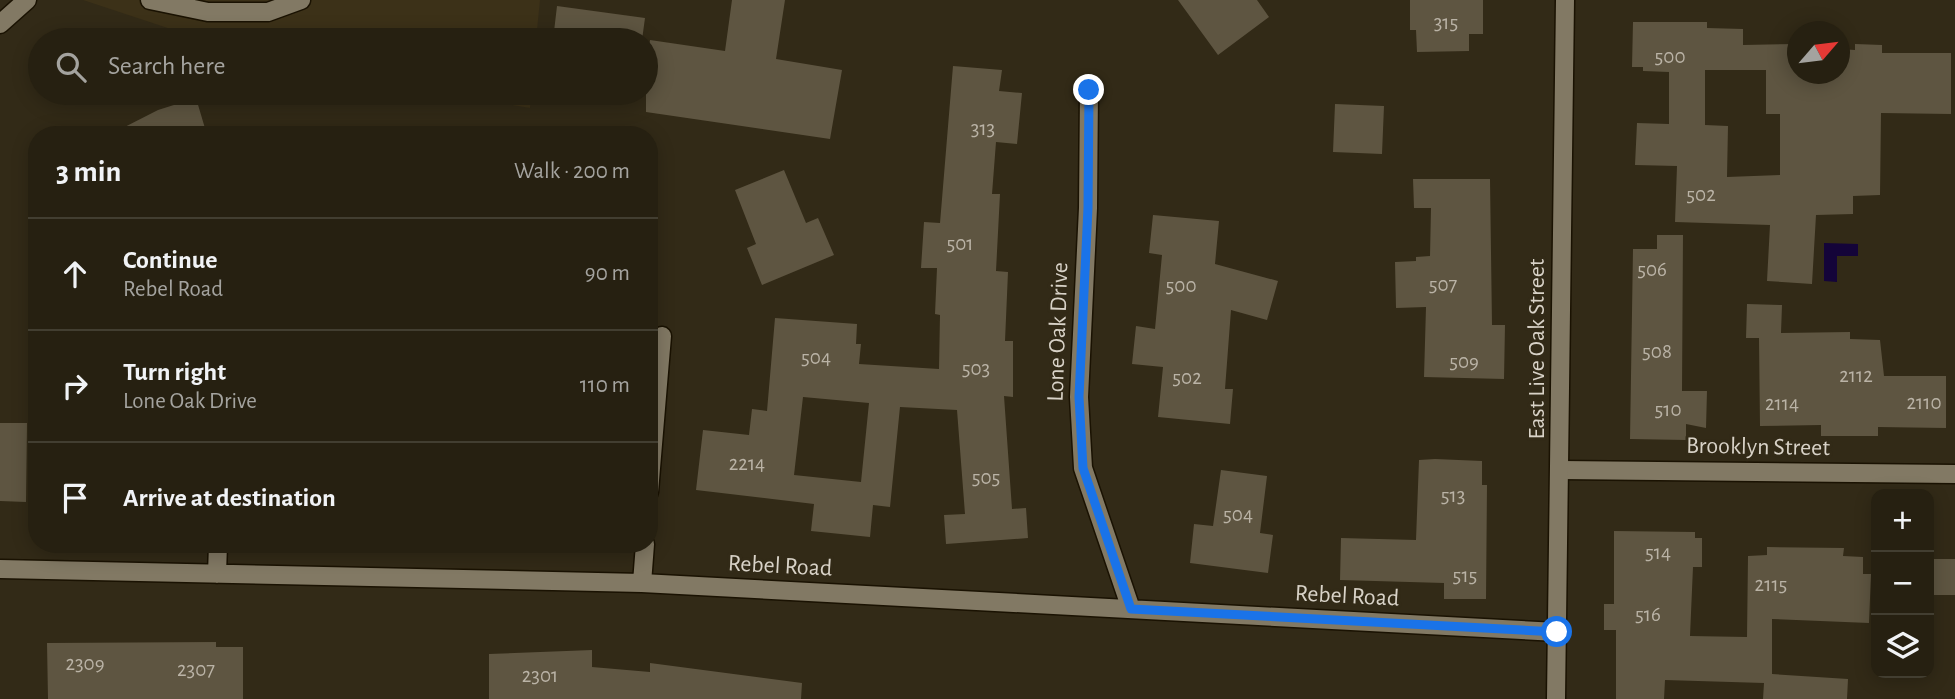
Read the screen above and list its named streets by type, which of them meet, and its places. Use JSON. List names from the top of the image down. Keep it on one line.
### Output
{"streets":{"street":["Lone Oak Drive","East Live Oak Street","Brooklyn Street","Rebel Road"]},"crossings":[["Lone Oak Drive","Rebel Road"],["East Live Oak Street","Brooklyn Street"],["East Live Oak Street","Rebel Road"]],"house_numbers":["315","500","313","502","501","506","507","500","508","504","509","503","2112","502","2110","2114","510","2214","505","513","504","514","515","2115","516","2309","2307","2301"],"north":"top right","page":{"search":"Search here","heading":["3 min","Walk · 200 m"],"list":[["Continue","Rebel Road","90 m"],["Turn right","Lone Oak Drive","110 m"],"Arrive at destination"],"map_buttons":["+","−"]}}
